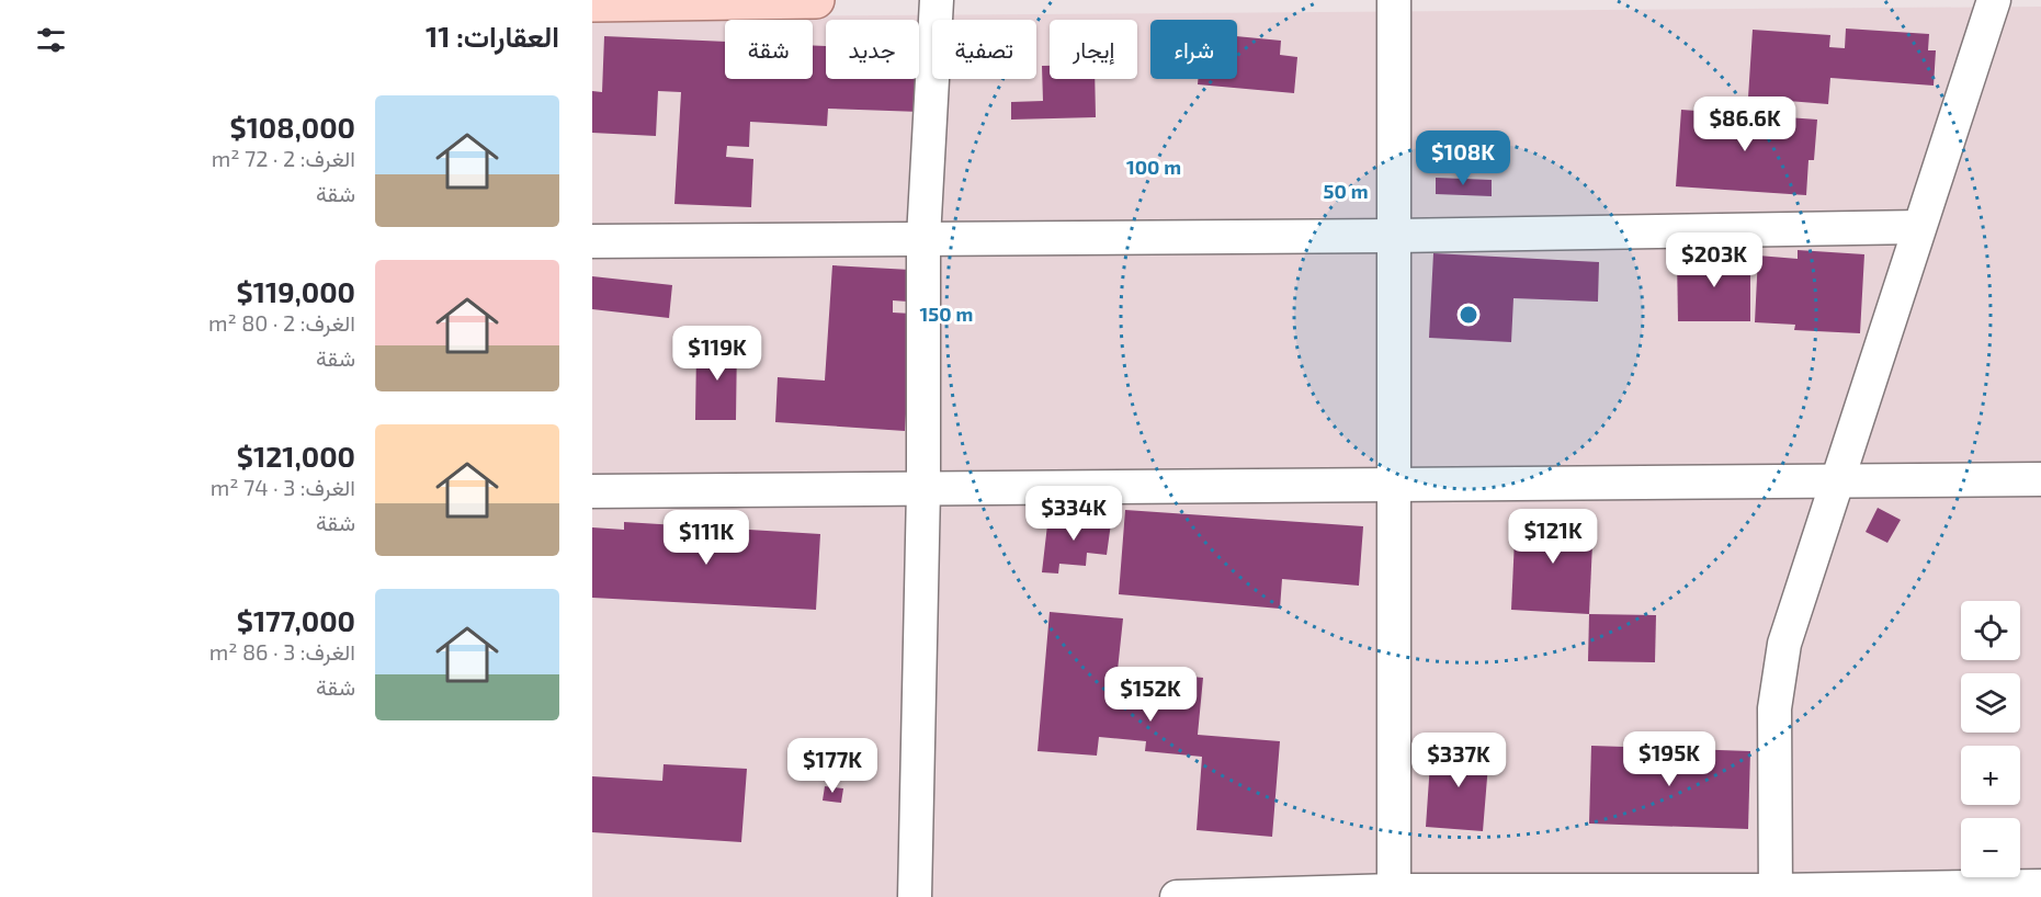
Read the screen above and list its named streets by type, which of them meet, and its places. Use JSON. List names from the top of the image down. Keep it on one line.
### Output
{"page":{"heading":"العقارات: 11","chip":["شراء","إيجار","تصفية","جديد","شقة"],"list":[{"name":"$108,000","note":"الغرف: 2 · 72 m² · شقة"},{"name":"$119,000","note":"الغرف: 2 · 80 m² · شقة"},{"name":"$121,000","note":"الغرف: 3 · 74 m² · شقة"},{"name":"$177,000","note":"الغرف: 3 · 86 m² · شقة"}],"price":["$86.6K","$108K","$203K","$119K","$334K","$121K","$111K","$152K","$195K","$337K","$177K"],"map_buttons":["+","−"]},"rings":["100 m","50 m","150 m"]}
